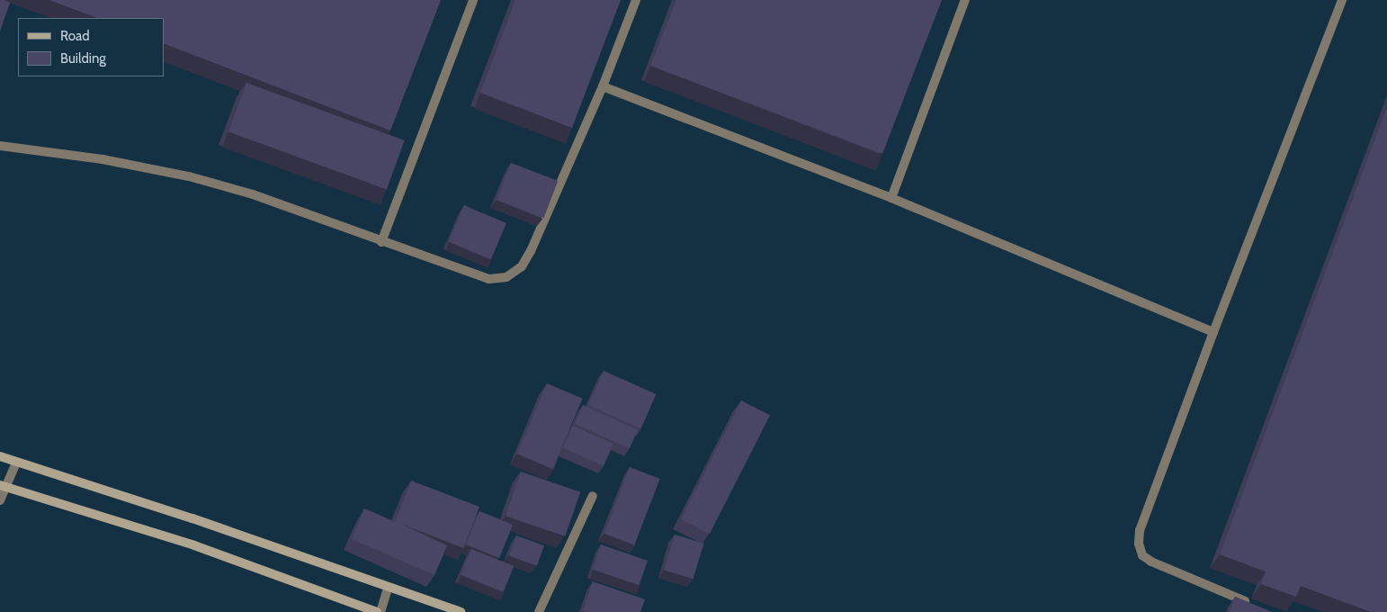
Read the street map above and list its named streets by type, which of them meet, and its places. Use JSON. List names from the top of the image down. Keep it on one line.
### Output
{"legend":["Road","Building"]}
